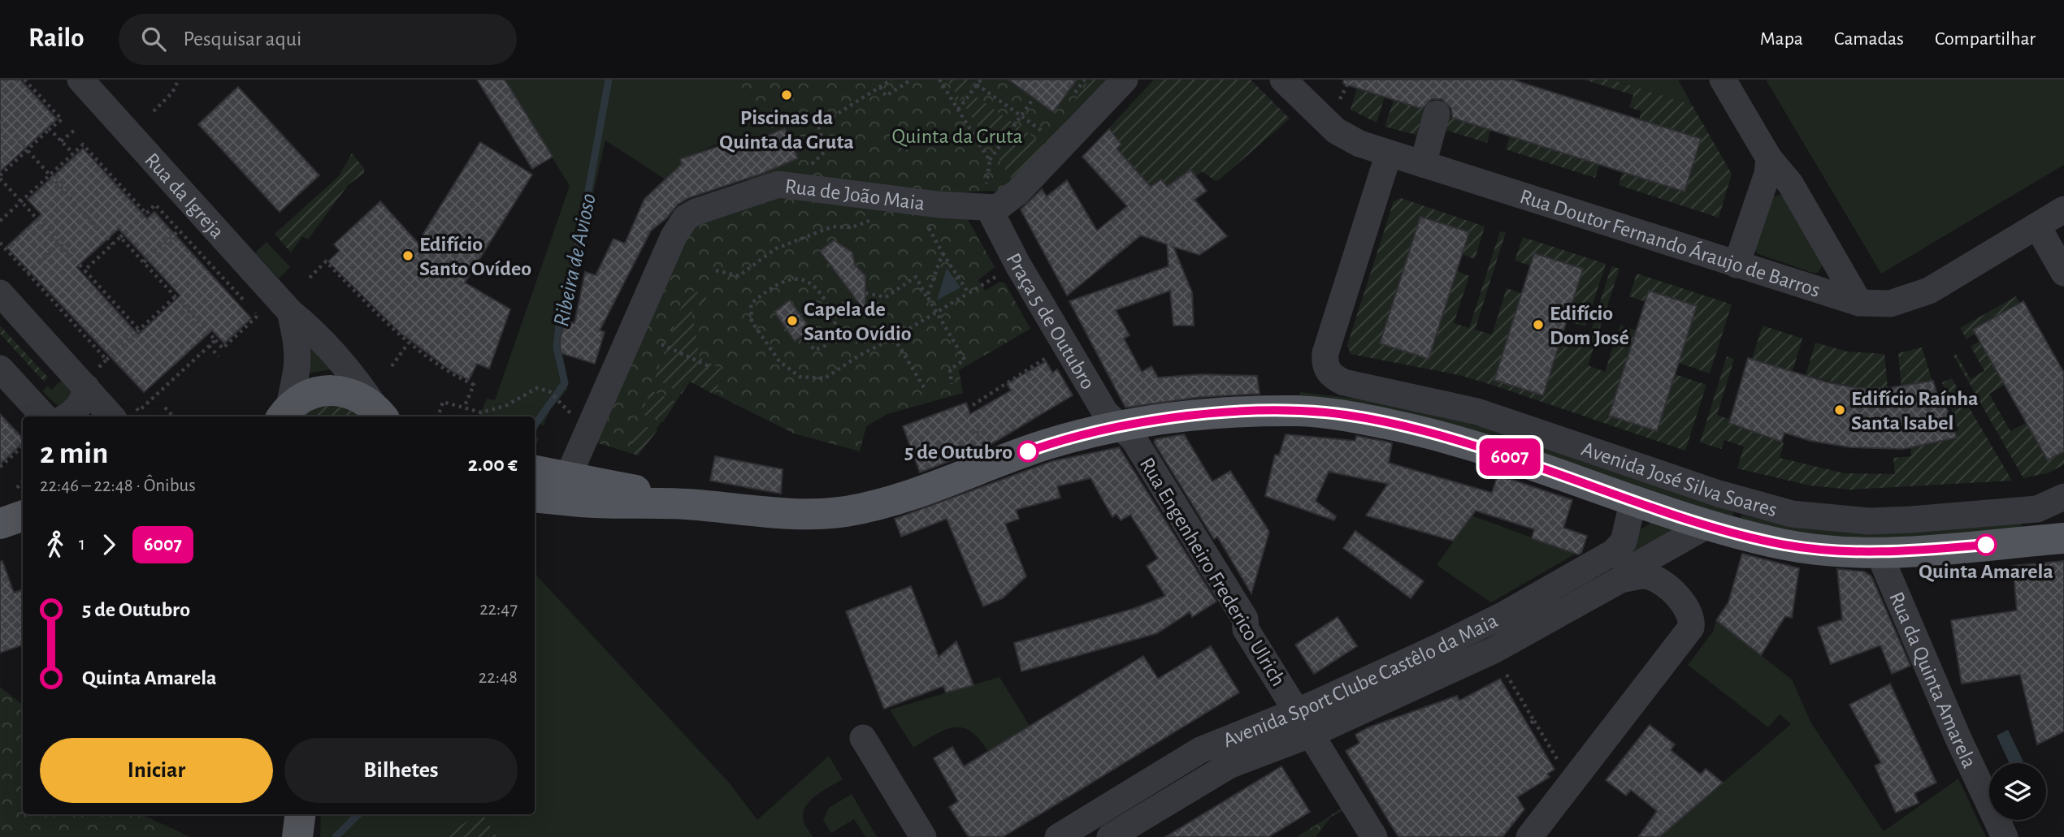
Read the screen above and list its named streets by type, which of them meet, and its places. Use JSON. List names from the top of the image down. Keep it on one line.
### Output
{"streets":{"street":["Rua de João Maia","Rua da Igreja","Rua Doutor Fernando Áraujo de Barros","Praça 5 de Outubro","Avenida José Silva Soares","Rua Engenheiro Frederico Ulrich","Avenida Sport Clube Castêlo da Maia","Rua da Quinta Amarela"]},"crossings":[["Rua de João Maia","Praça 5 de Outubro"],["Rua Doutor Fernando Áraujo de Barros","Avenida José Silva Soares"],["Praça 5 de Outubro","Rua Engenheiro Frederico Ulrich"],["Rua Engenheiro Frederico Ulrich","Avenida Sport Clube Castêlo da Maia"]],"water":["Ribeira de Avioso"],"parks":["Quinta da Gruta"],"places":["Piscinas da Quinta da Gruta","Edifício Santo Ovídeo","Capela de Santo Ovídio","Edifício Dom José","Edifício Raínha Santa Isabel","5 de Outubro","Quinta Amarela"],"lines":["bus line 6007"],"page":{"header":"Railo","search":"Pesquisar aqui","nav":["Mapa","Camadas","Compartilhar"],"on_map":"6007","heading":["2 min","22:46 – 22:48 · Ônibus","2.00 €"],"legs":["1","6007"],"list":[{"name":"5 de Outubro","value":"22:47"},{"name":"Quinta Amarela","value":"22:48"}],"buttons":["Iniciar","Bilhetes"]}}
